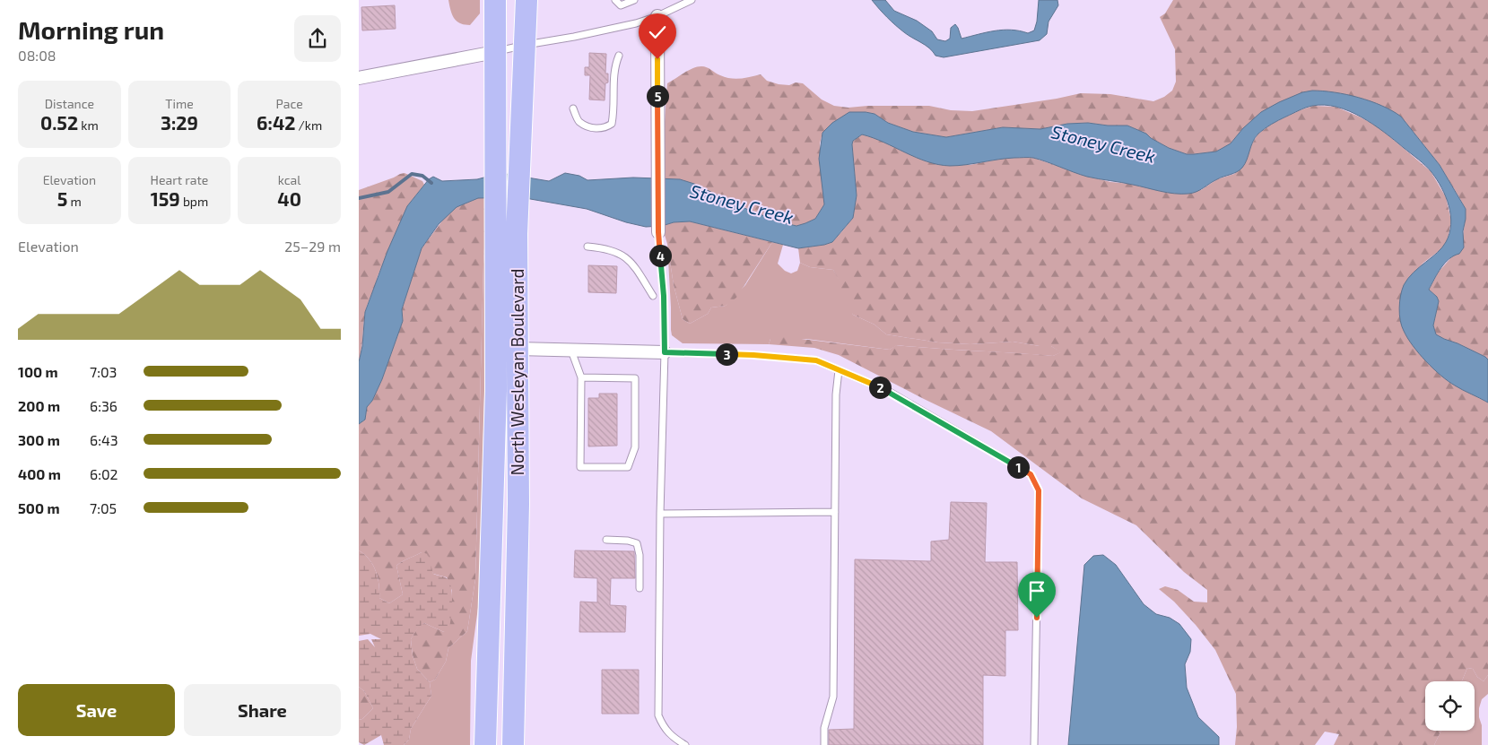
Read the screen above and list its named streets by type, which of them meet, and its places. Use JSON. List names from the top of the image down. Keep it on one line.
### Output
{"streets":{"highway":["North Wesleyan Boulevard"]},"water":["Stoney Creek"],"page":{"heading":["Morning run","08:08"],"stats":[["Distance","0.52 km"],["Time","3:29"],["Pace","6:42 /km"],["Elevation","5 m"],["Heart rate","159 bpm"],["kcal","40"]],"pins":["5","4","3","2","1"],"chart":["Elevation","25–29 m"],"list":[{"name":"100 m","note":"7:03"},{"name":"200 m","note":"6:36"},{"name":"300 m","note":"6:43"},{"name":"400 m","note":"6:02"},{"name":"500 m","note":"7:05"}],"buttons":["Save","Share"]}}
